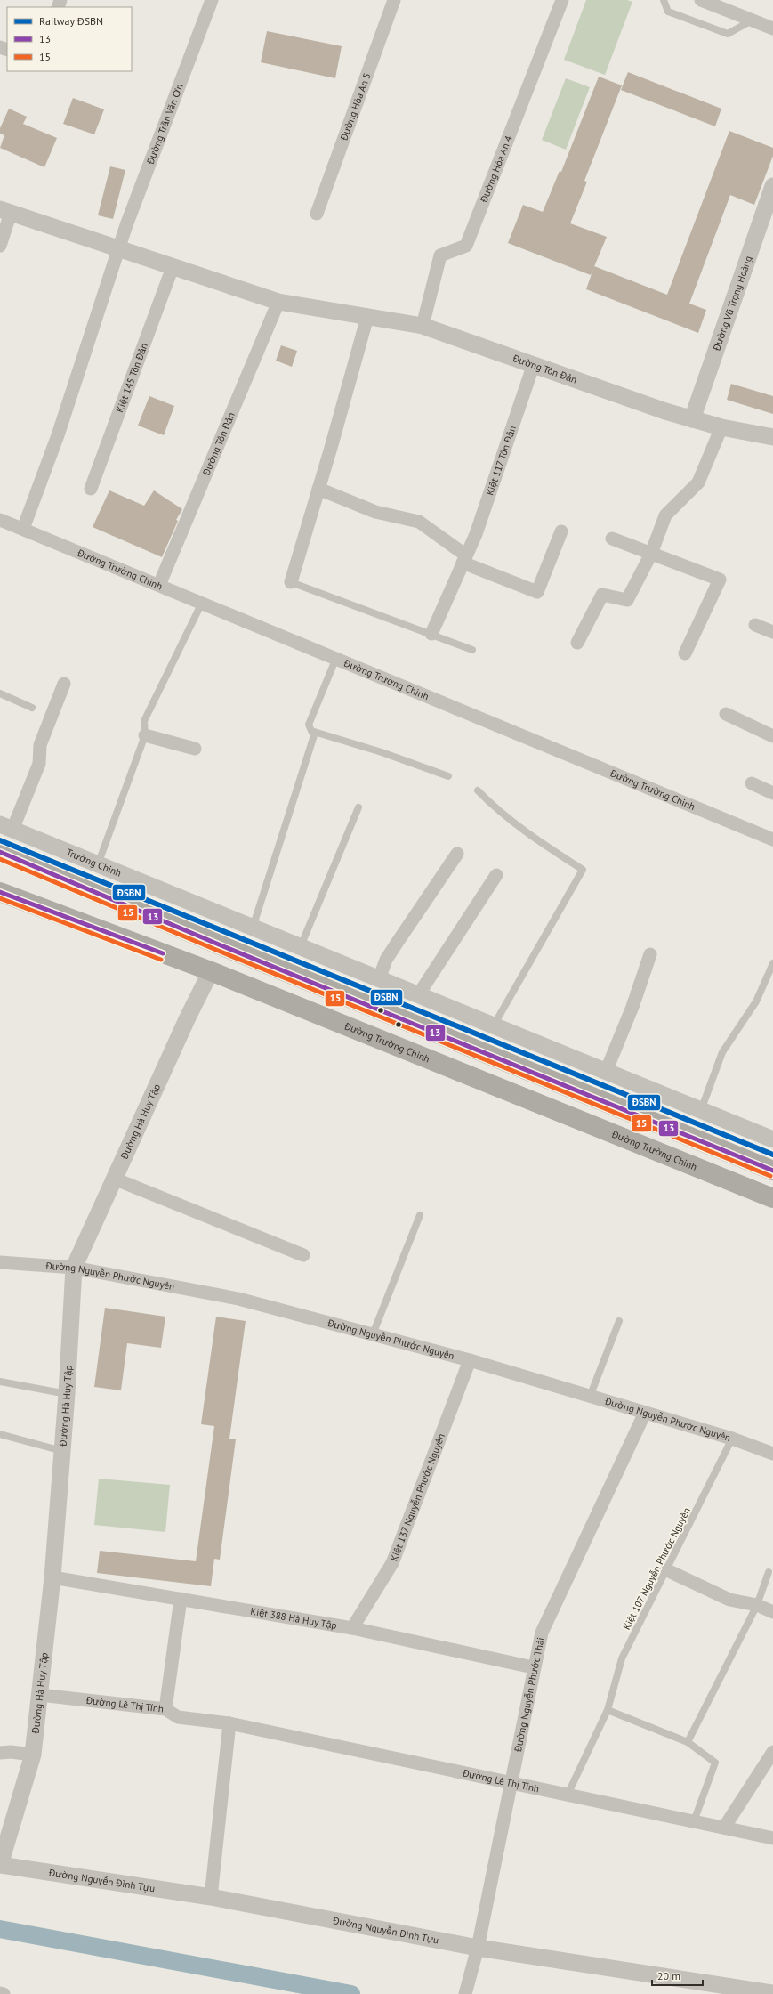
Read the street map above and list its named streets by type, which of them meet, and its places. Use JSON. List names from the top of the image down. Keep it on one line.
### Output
{"streets":{"highway":["Đường Trường Chinh"],"street":["Đường Hòa An 5","Đường Trần Văn Ơn","Đường Hòa An 4","Đường Vũ Trọng Hoàng","Đường Tôn Đản","Kiệt 145 Tôn Đản","Kiệt 117 Tôn Đản","Trường Chinh","Đường Hà Huy Tập","Đường Nguyễn Phước Nguyên","Kiệt 137 Nguyễn Phước Nguyên","Kiệt 388 Hà Huy Tập","Đường Nguyễn Phước Thái","Đường Lê Thị Tính","Đường Nguyễn Đình Tựu"],"lane":["Kiệt 107 Nguyễn Phước Nguyên"]},"crossings":[["Đường Trần Văn Ơn","Đường Tôn Đản"],["Đường Trần Văn Ơn","Đường Trường Chinh"],["Đường Hòa An 4","Đường Tôn Đản"],["Đường Vũ Trọng Hoàng","Đường Tôn Đản"],["Đường Tôn Đản","Kiệt 145 Tôn Đản"],["Đường Tôn Đản","Kiệt 117 Tôn Đản"],["Đường Tôn Đản","Đường Trường Chinh"],["Đường Trường Chinh","Đường Hà Huy Tập"],["Đường Hà Huy Tập","Đường Nguyễn Phước Nguyên"],["Đường Hà Huy Tập","Kiệt 388 Hà Huy Tập"],["Đường Hà Huy Tập","Đường Lê Thị Tính"],["Đường Hà Huy Tập","Đường Nguyễn Đình Tựu"],["Đường Nguyễn Phước Nguyên","Kiệt 137 Nguyễn Phước Nguyên"],["Đường Nguyễn Phước Nguyên","Kiệt 107 Nguyễn Phước Nguyên"],["Đường Nguyễn Phước Nguyên","Đường Nguyễn Phước Thái"],["Kiệt 137 Nguyễn Phước Nguyên","Kiệt 388 Hà Huy Tập"],["Kiệt 107 Nguyễn Phước Nguyên","Đường Lê Thị Tính"],["Kiệt 388 Hà Huy Tập","Đường Nguyễn Phước Thái"],["Đường Nguyễn Phước Thái","Đường Lê Thị Tính"],["Đường Nguyễn Phước Thái","Đường Nguyễn Đình Tựu"]],"lines":["rail line ĐSBN","transit line 13","transit line 15"],"legend":["Railway ĐSBN","13","15"],"scale_bar":"20 m"}
